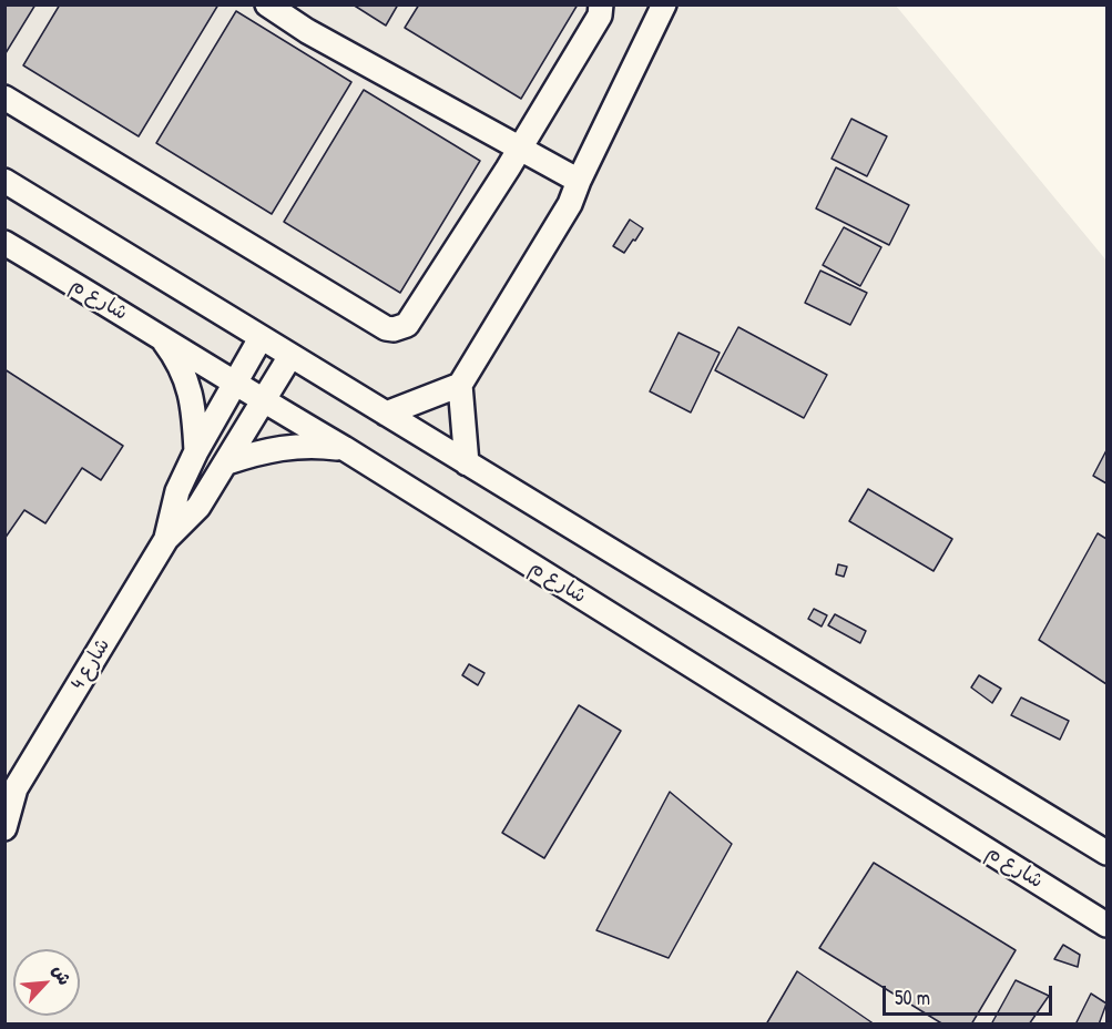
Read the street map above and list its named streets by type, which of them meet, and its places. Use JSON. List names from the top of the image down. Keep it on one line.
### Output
{"streets":{"street":["شارع م","شارع 4"]},"crossings":[["شارع م","شارع 4"]],"scale_bar":"50 m","north":"top right"}
